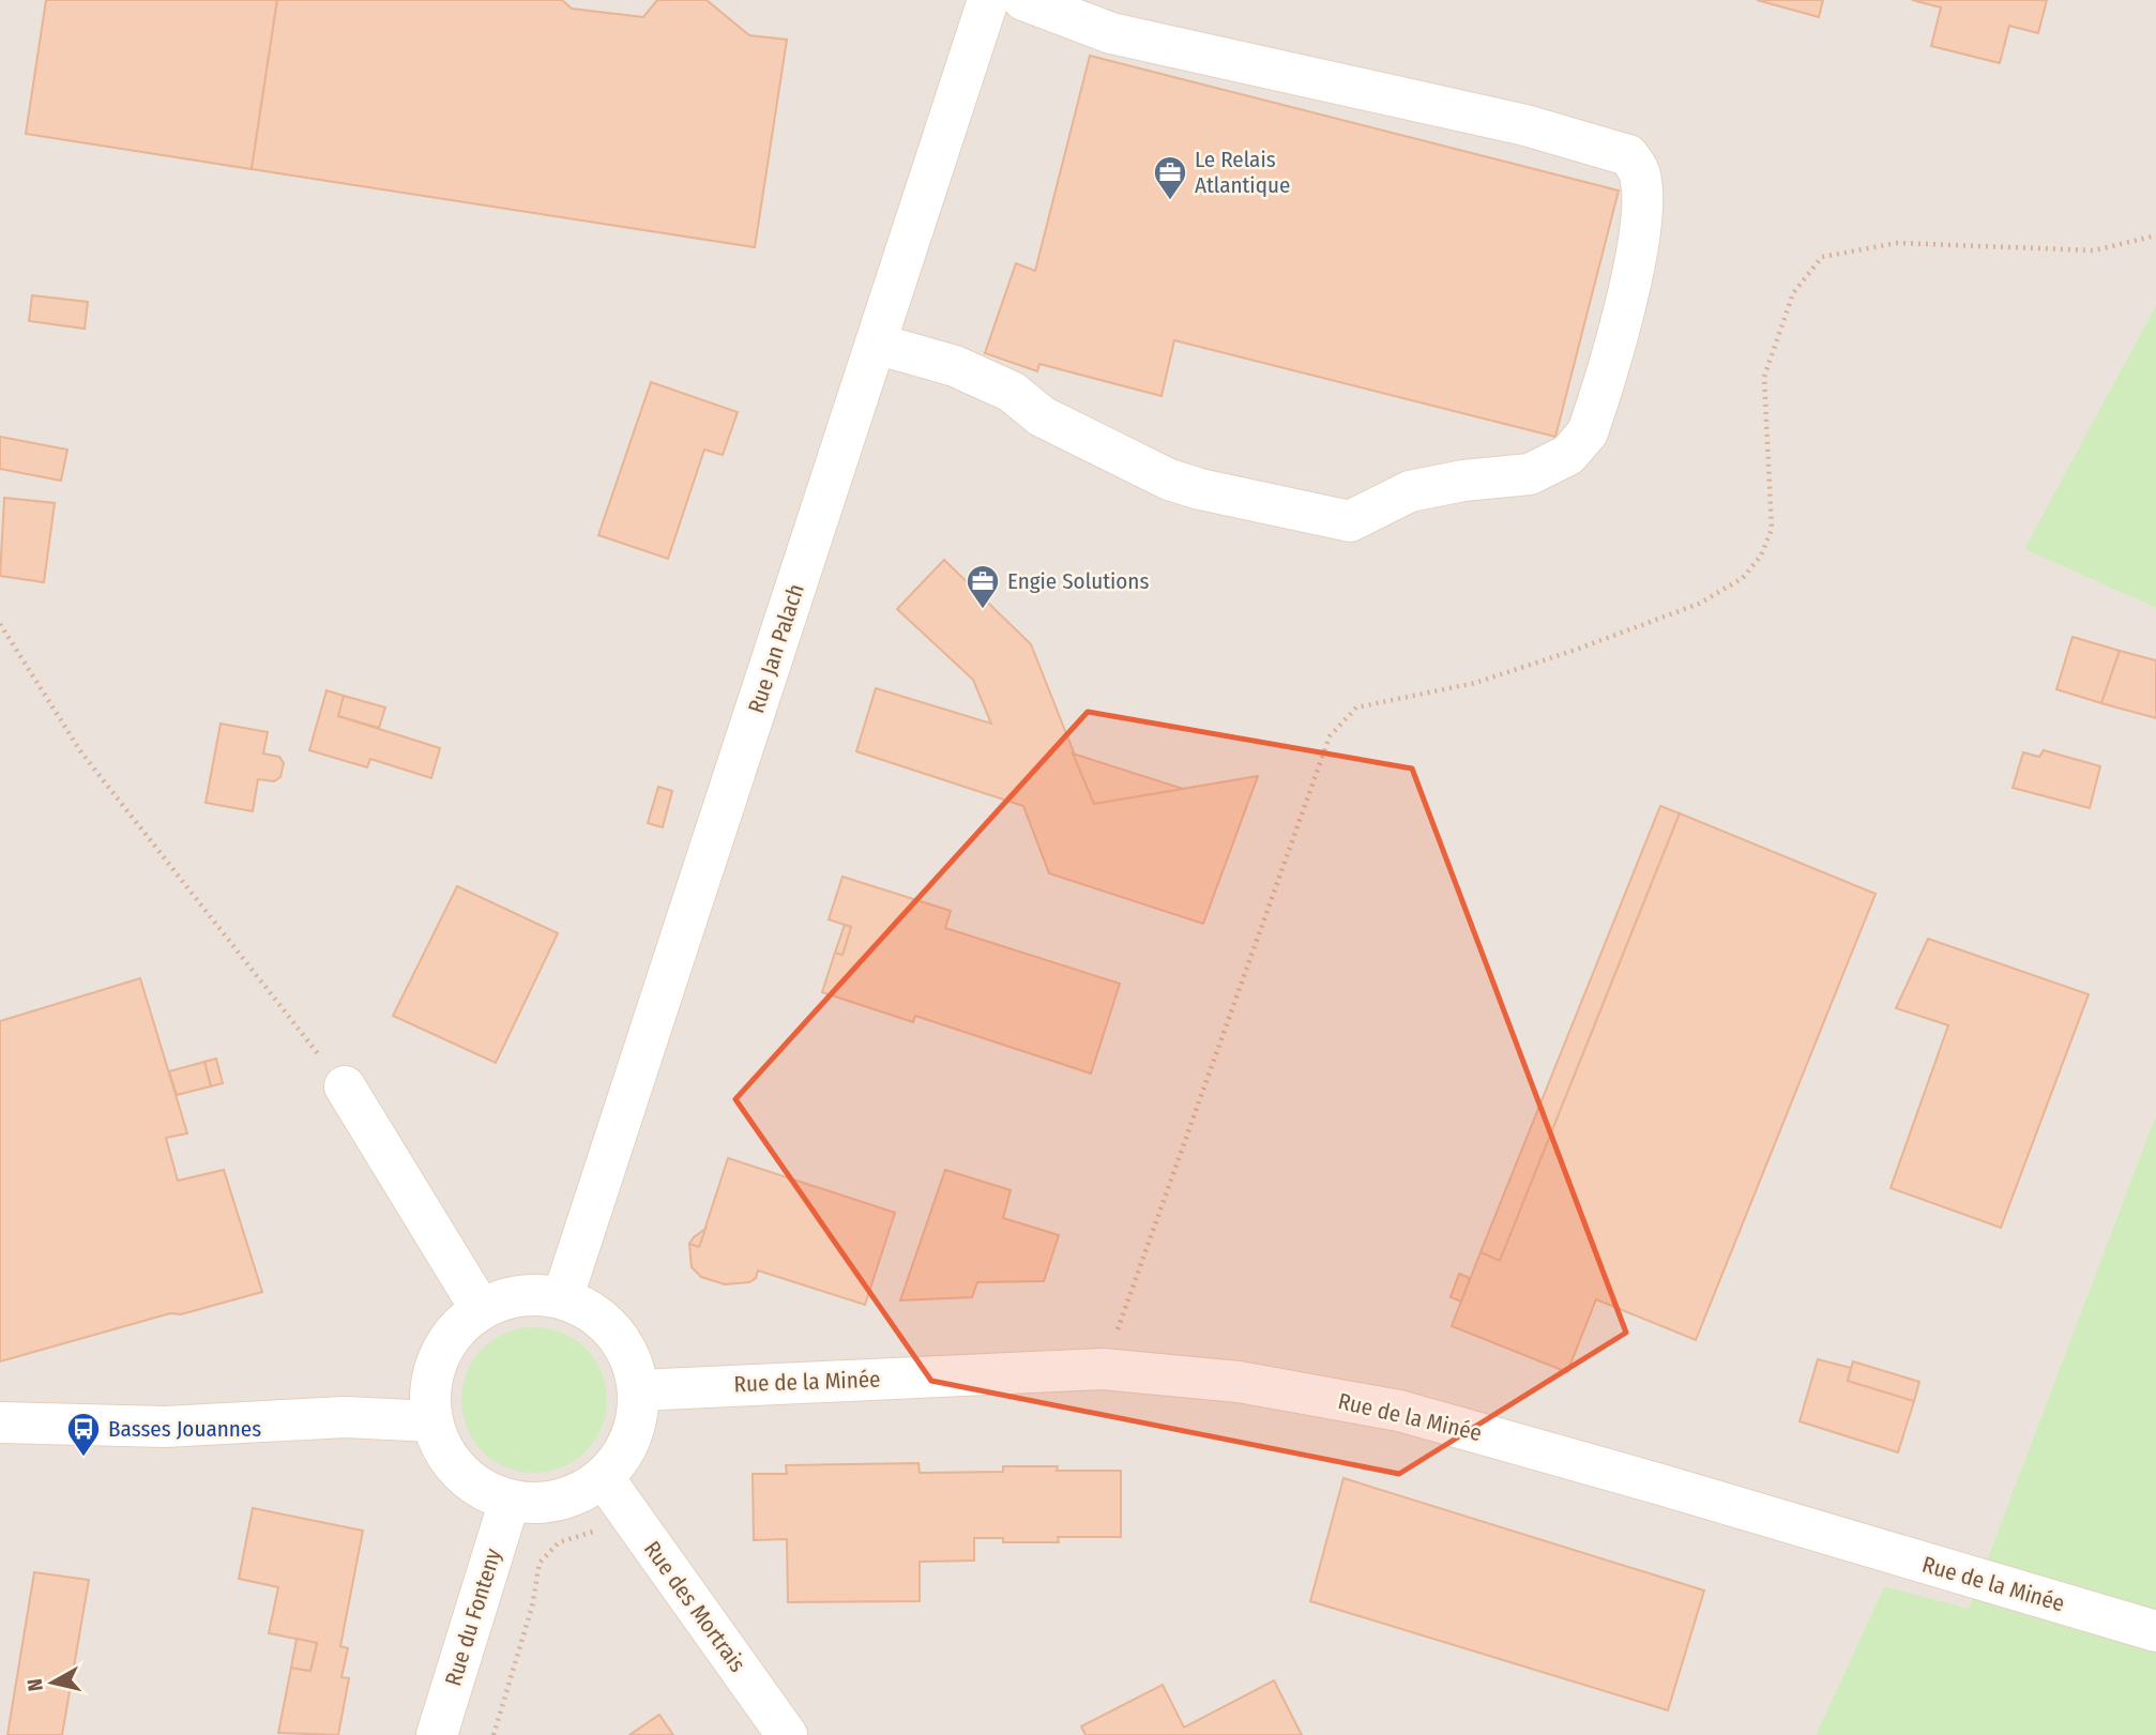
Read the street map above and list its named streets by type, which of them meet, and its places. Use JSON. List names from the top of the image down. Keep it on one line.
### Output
{"streets":{"street":["Rue Jan Palach","Rue de la Minée","Rue des Mortrais","Rue du Fonteny"]},"crossings":[["Rue Jan Palach","Rue de la Minée"],["Rue Jan Palach","Rue des Mortrais"],["Rue Jan Palach","Rue du Fonteny"],["Rue de la Minée","Rue des Mortrais"],["Rue de la Minée","Rue du Fonteny"],["Rue des Mortrais","Rue du Fonteny"]],"places":{"office":["Le Relais Atlantique","Engie Solutions"],"bus stop":["Basses Jouannes"]},"north":"left"}
